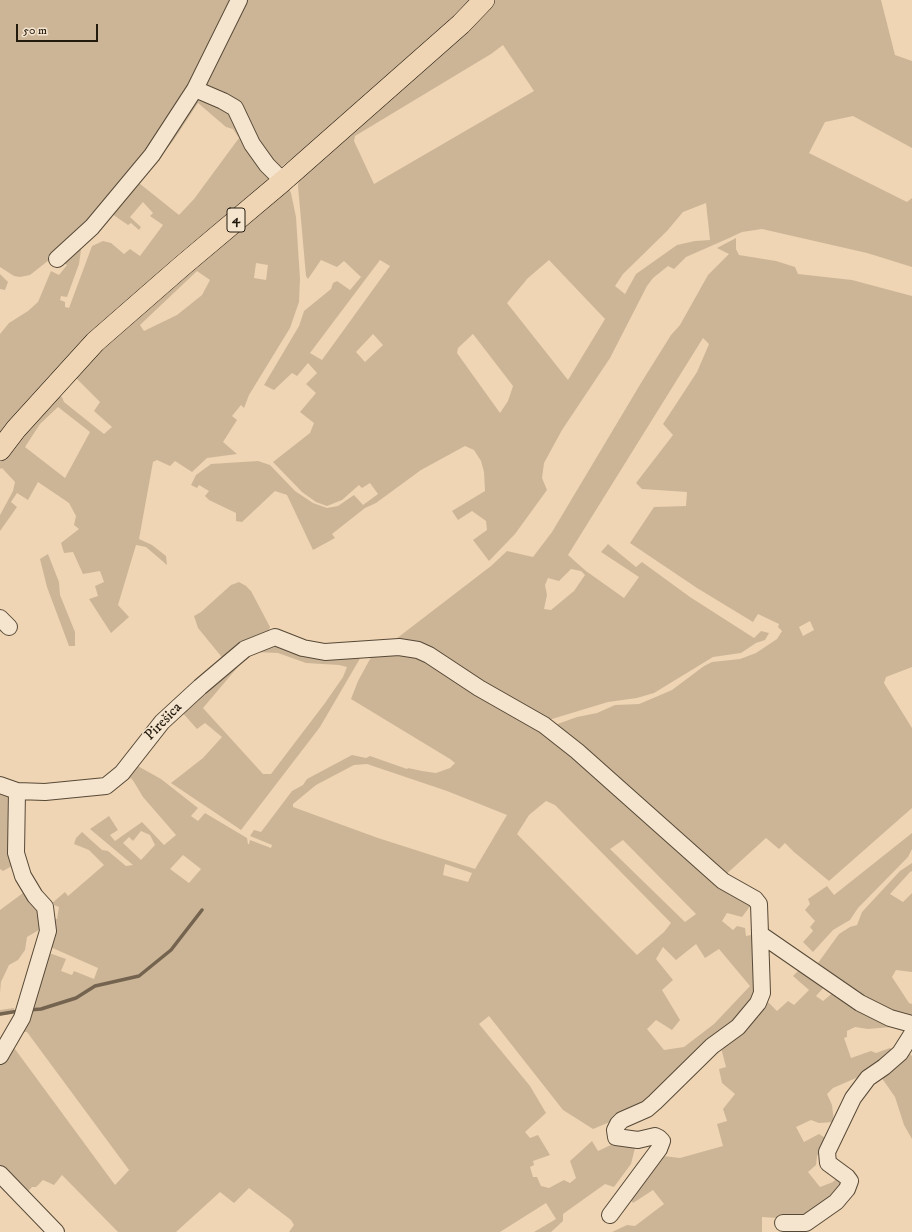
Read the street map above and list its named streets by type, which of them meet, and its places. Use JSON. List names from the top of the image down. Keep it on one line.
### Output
{"streets":{"main road":["4"],"street":["Pirešica"]},"scale_bar":"50 m"}
